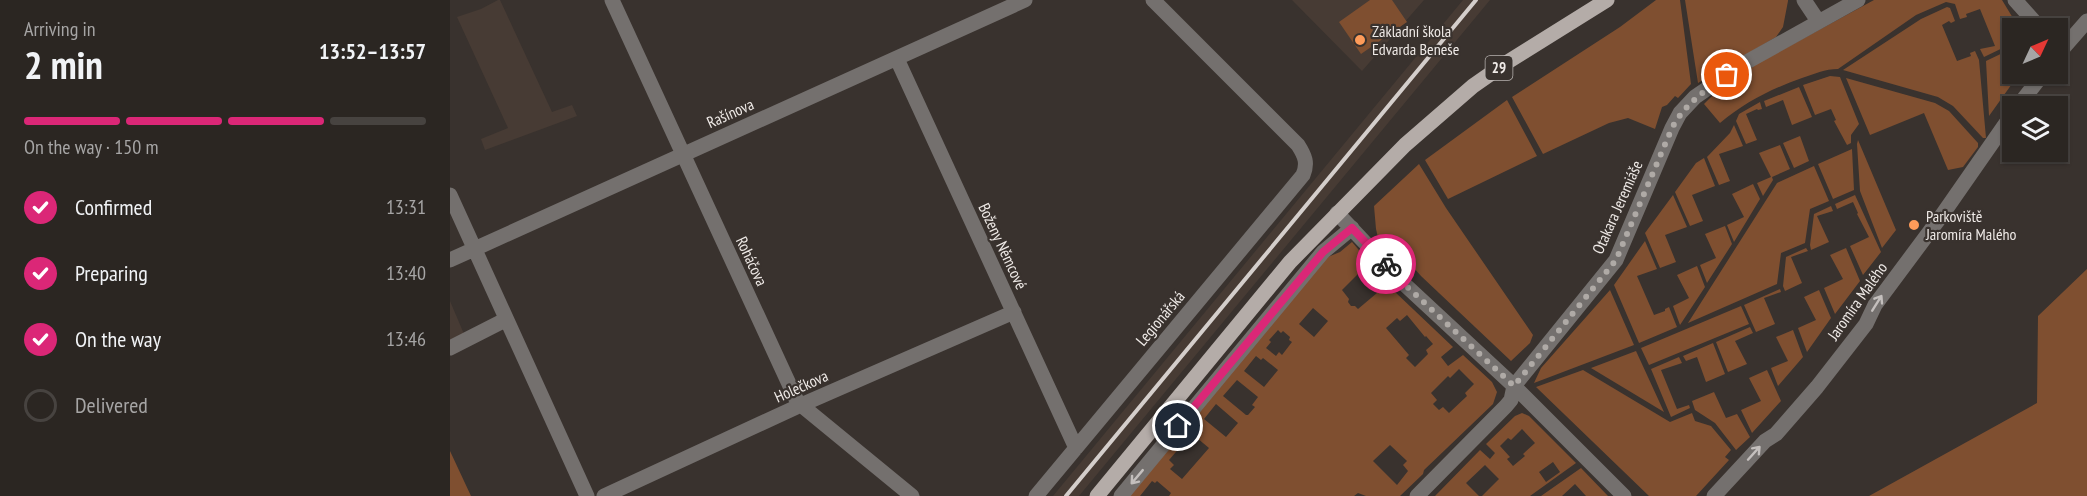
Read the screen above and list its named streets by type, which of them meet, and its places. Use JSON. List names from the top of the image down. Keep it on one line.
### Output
{"streets":{"main road":["29"],"street":["Rašínova","Otakara Jeremiáše","Boženy Němcové","Roháčova","Jaromíra Malého","Legionářská","Holečkova"]},"crossings":[["Rašínova","Boženy Němcové"],["Rašínova","Roháčova"],["Boženy Němcové","Legionářská"],["Boženy Němcové","Holečkova"],["Roháčova","Holečkova"]],"one_way":["Jaromíra Malého"],"places":["Základní škola Edvarda Beneše","Parkoviště Jaromíra Malého"],"north":"top right","page":{"heading":["2 min","Arriving in","13:52–13:57"],"bar":"On the way · 150 m","list":[["Confirmed","13:31"],["Preparing","13:40"],["On the way","13:46"],"Delivered"]}}
